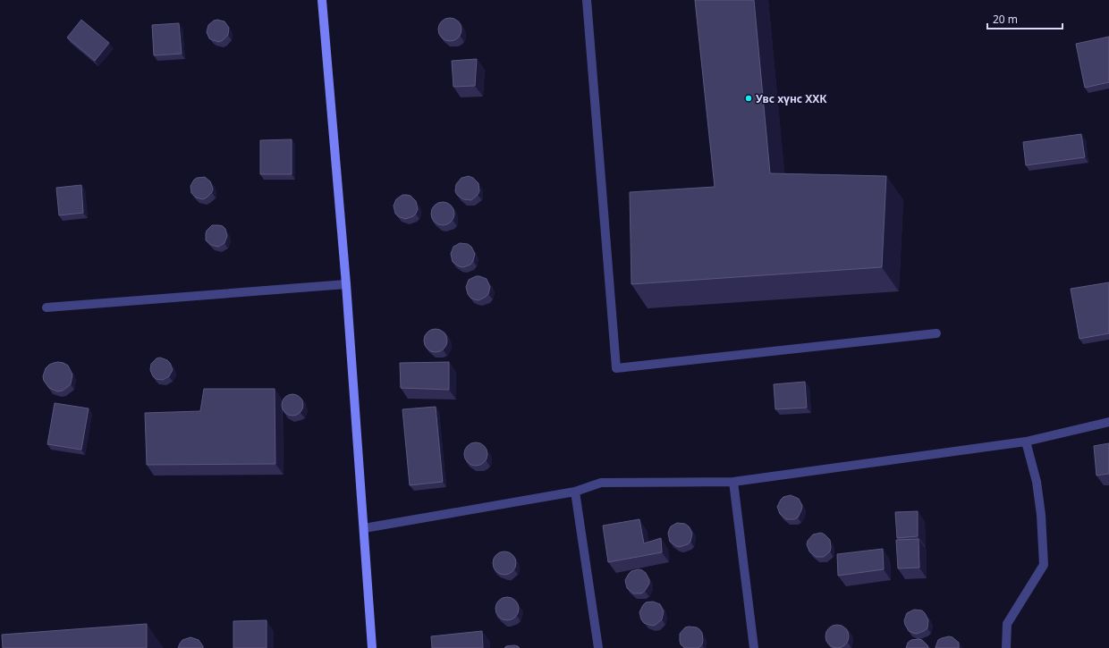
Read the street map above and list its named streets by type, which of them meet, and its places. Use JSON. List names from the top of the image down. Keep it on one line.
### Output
{"places":["Увс хүнс ХХК"],"scale_bar":"20 m"}
